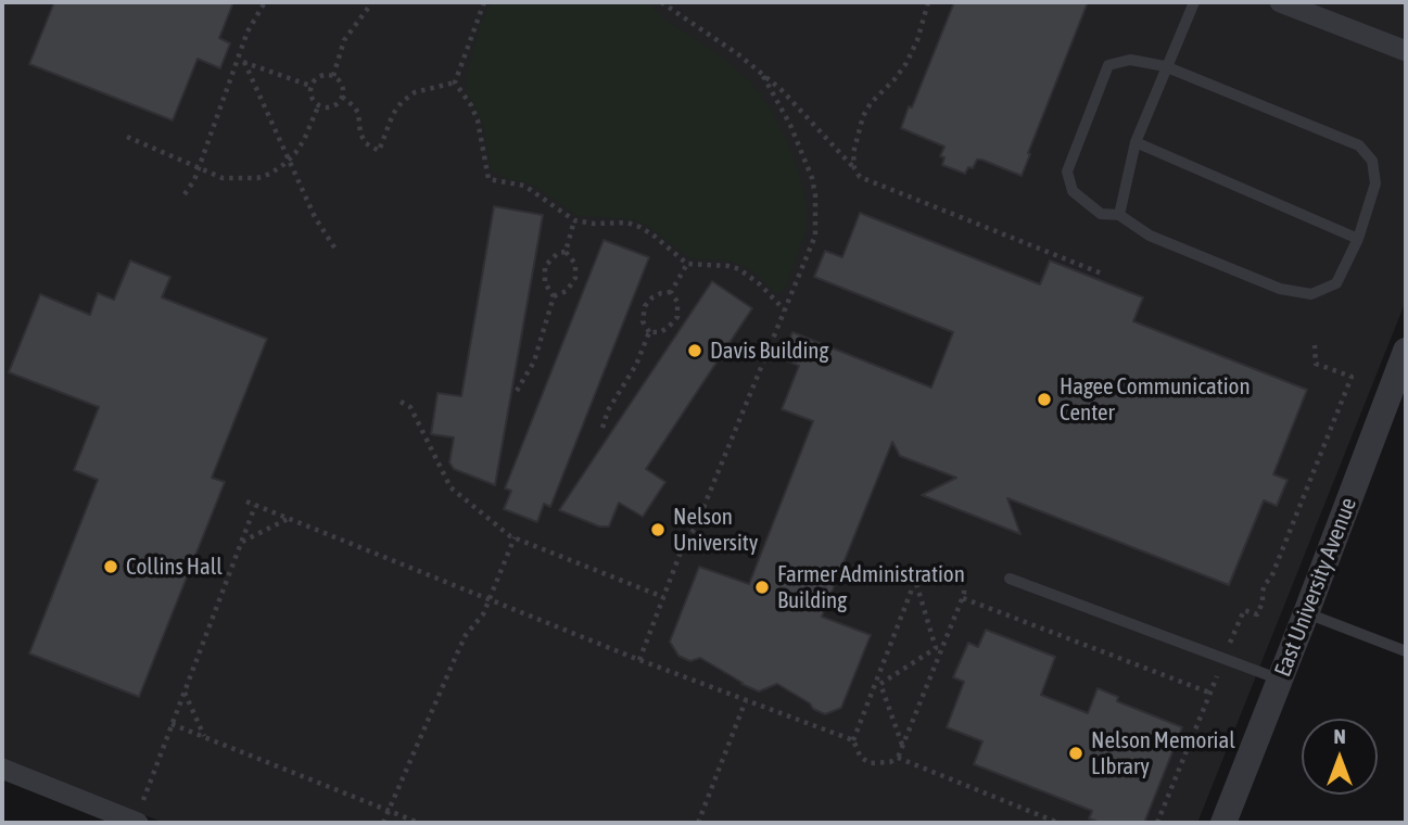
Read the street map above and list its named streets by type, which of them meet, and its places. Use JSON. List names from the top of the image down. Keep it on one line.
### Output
{"streets":{"street":["East University Avenue"]},"places":["Davis Building","Hagee Communication Center","Nelson University","Collins Hall","Farmer Administration Building","Nelson Memorial LIbrary"],"north":"top"}
